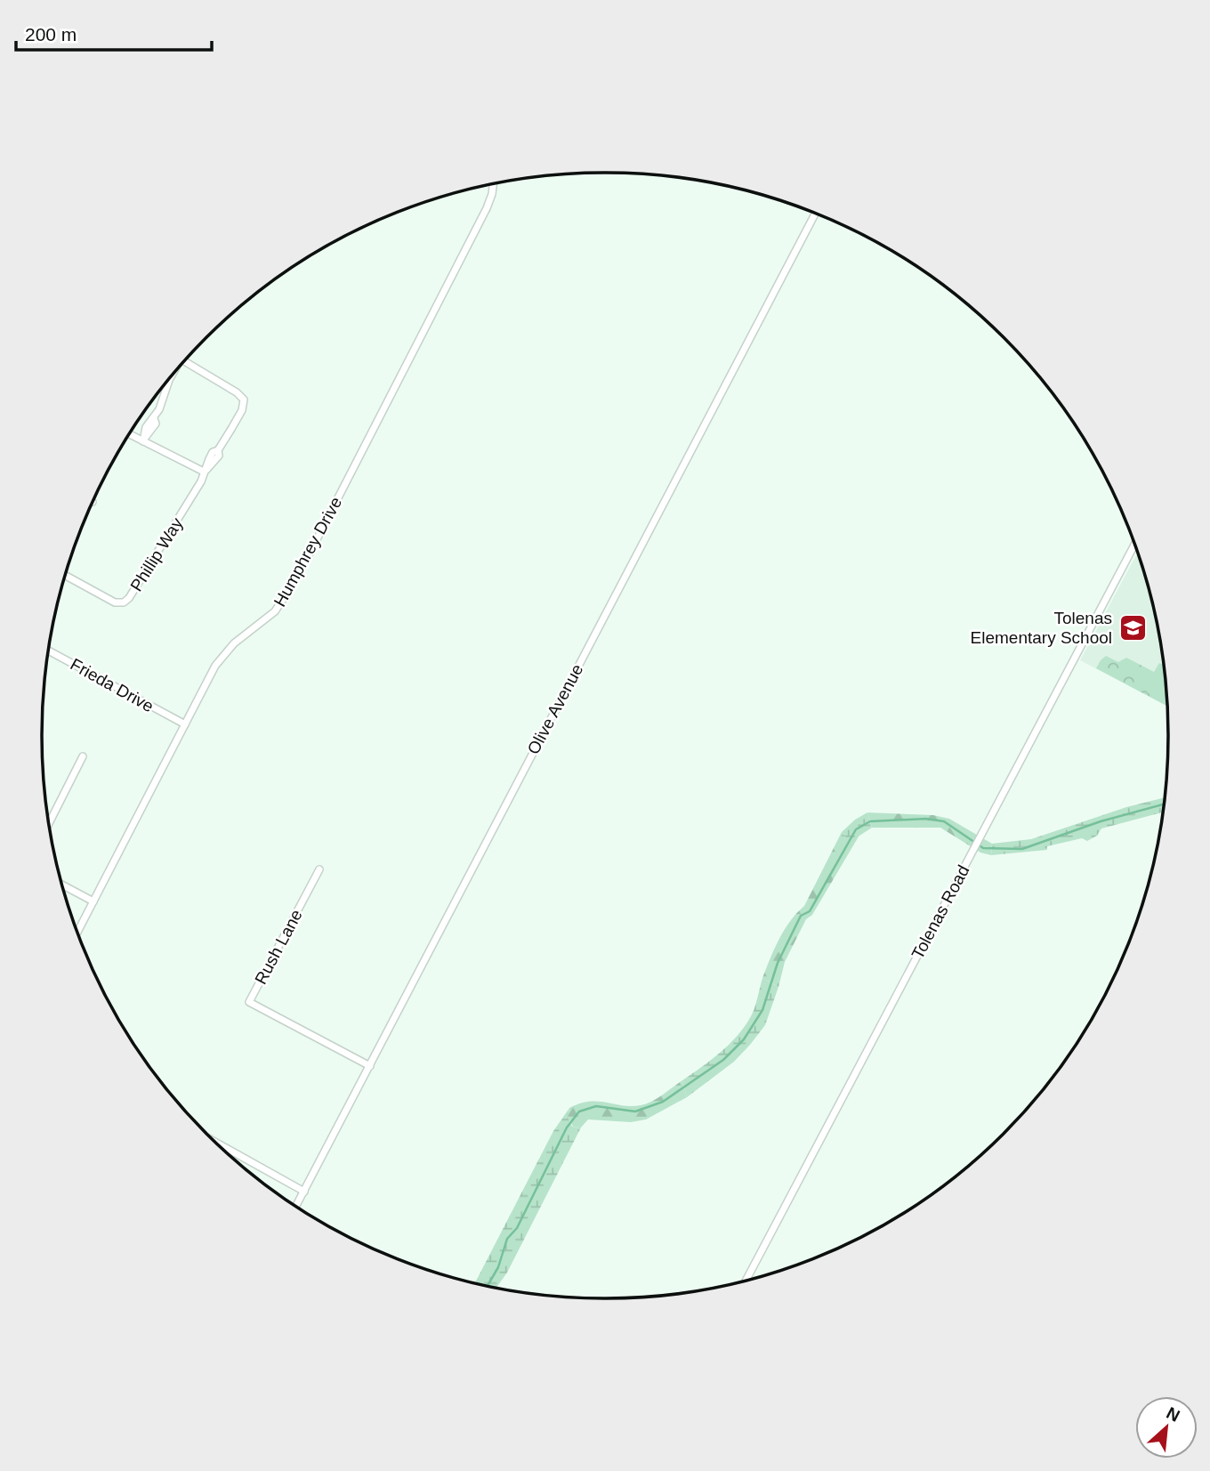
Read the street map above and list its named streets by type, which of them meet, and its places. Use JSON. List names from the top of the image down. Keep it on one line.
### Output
{"streets":{"street":["Humphrey Drive","Phillip Way","Frieda Drive","Olive Avenue","Tolenas Road","Rush Lane"]},"crossings":[["Humphrey Drive","Frieda Drive"],["Olive Avenue","Rush Lane"]],"places":{"school or university":["Tolenas Elementary School"]},"scale_bar":"200 m","north":"top right"}
